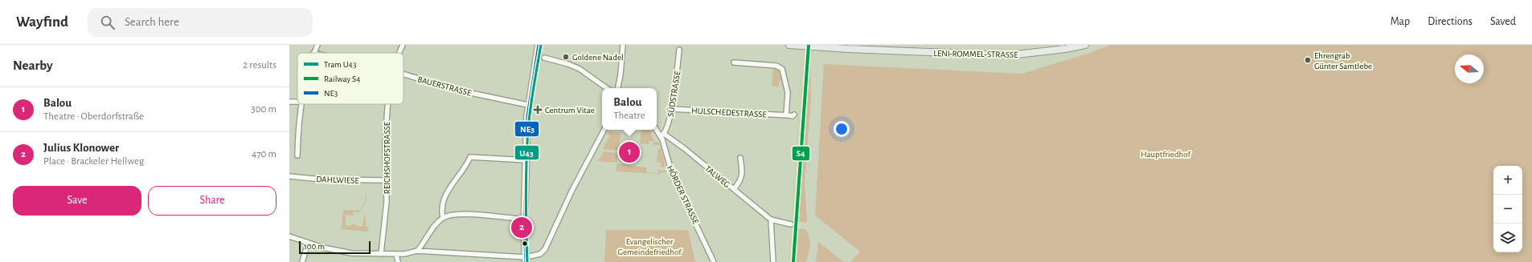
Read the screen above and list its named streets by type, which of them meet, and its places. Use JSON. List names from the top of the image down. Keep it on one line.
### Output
{"streets":{"main road":["LENI-ROMMEL-STRASSE"],"street":["BAUERSTRASSE","SÜDSTRASSE","HULSCHEDESTRASSE","REICHSHOFSTRASSE","TALWEG","DAHLWIESE","HÖRDER STRASSE"]},"crossings":[["SÜDSTRASSE","HULSCHEDESTRASSE"],["SÜDSTRASSE","TALWEG"],["SÜDSTRASSE","HÖRDER STRASSE"],["REICHSHOFSTRASSE","DAHLWIESE"],["TALWEG","HÖRDER STRASSE"]],"parks":["Hauptfriedhof","Evangelischer Gemeindefriedhof"],"places":{"other":["Goldene Nadel","Ehrengrab Günter Samtlebe"],"health":["Centrum Vitae"]},"lines":["tram line U43","rail line S4","transit line NE3"],"legend":["Tram U43","Railway S4","NE3"],"scale_bar":"100 m","north":"left","page":{"header":"Wayfind","search":"Search here","nav":["Map","Directions","Saved"],"heading":["Nearby","2 results"],"list":[{"mark":"1","name":"Balou","note":"Theatre · Oberdorfstraße","value":"300 m"},{"mark":"2","name":"Julius Klonower","note":"Place · Brackeler Hellweg","value":"470 m"}],"popup":["Balou","Theatre"],"pins":["1","2"],"map_buttons":["+","−"],"buttons":["Save","Share"],"scale":"100 m"}}
